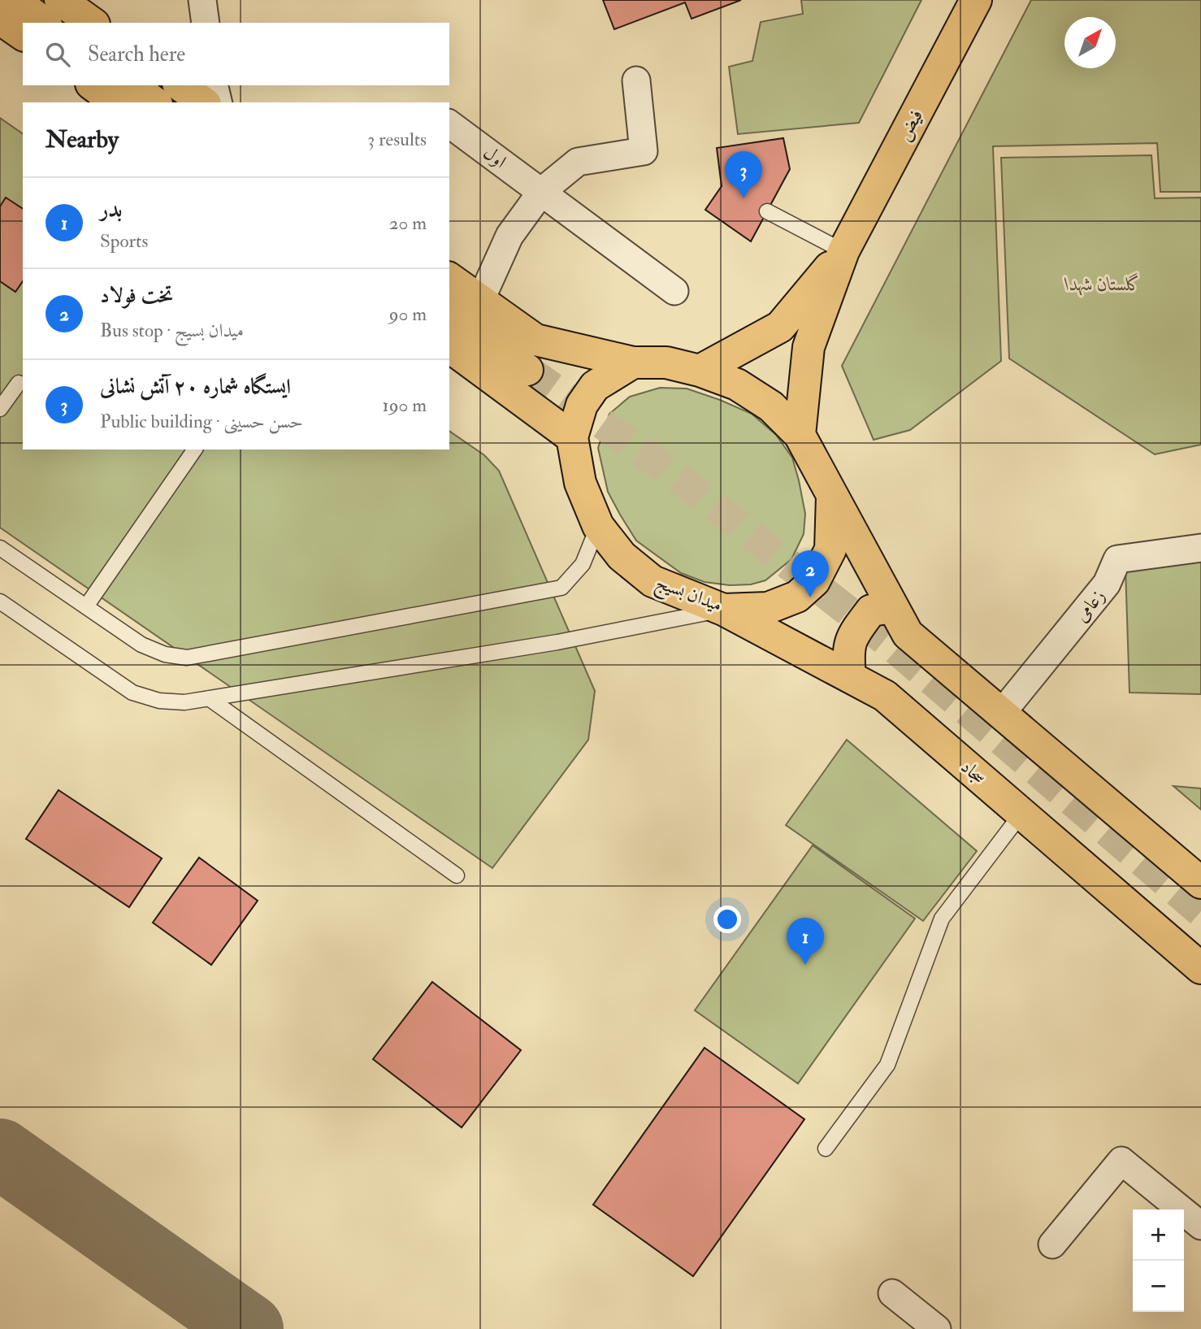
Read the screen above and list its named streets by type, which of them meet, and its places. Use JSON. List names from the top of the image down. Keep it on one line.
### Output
{"streets":{"main road":["فیض","میدان بسیج","سجاد"],"street":["اول","زعامی"]},"crossings":[["میدان بسیج","سجاد"]],"parks":["گلستان شهدا"],"north":"top right","page":{"search":"Search here","heading":["Nearby","3 results"],"pins":["3","2","1"],"list":[{"mark":"1","name":"بدر","note":"Sports","value":"20 m"},{"mark":"2","name":"تخت فولاد","note":"Bus stop · میدان بسیج","value":"90 m"},{"mark":"3","name":"ایستگاه شماره ۲۰ آتش نشانی","note":"Public building · حسن حسینی","value":"190 m"}],"map_buttons":["+","−"]}}
